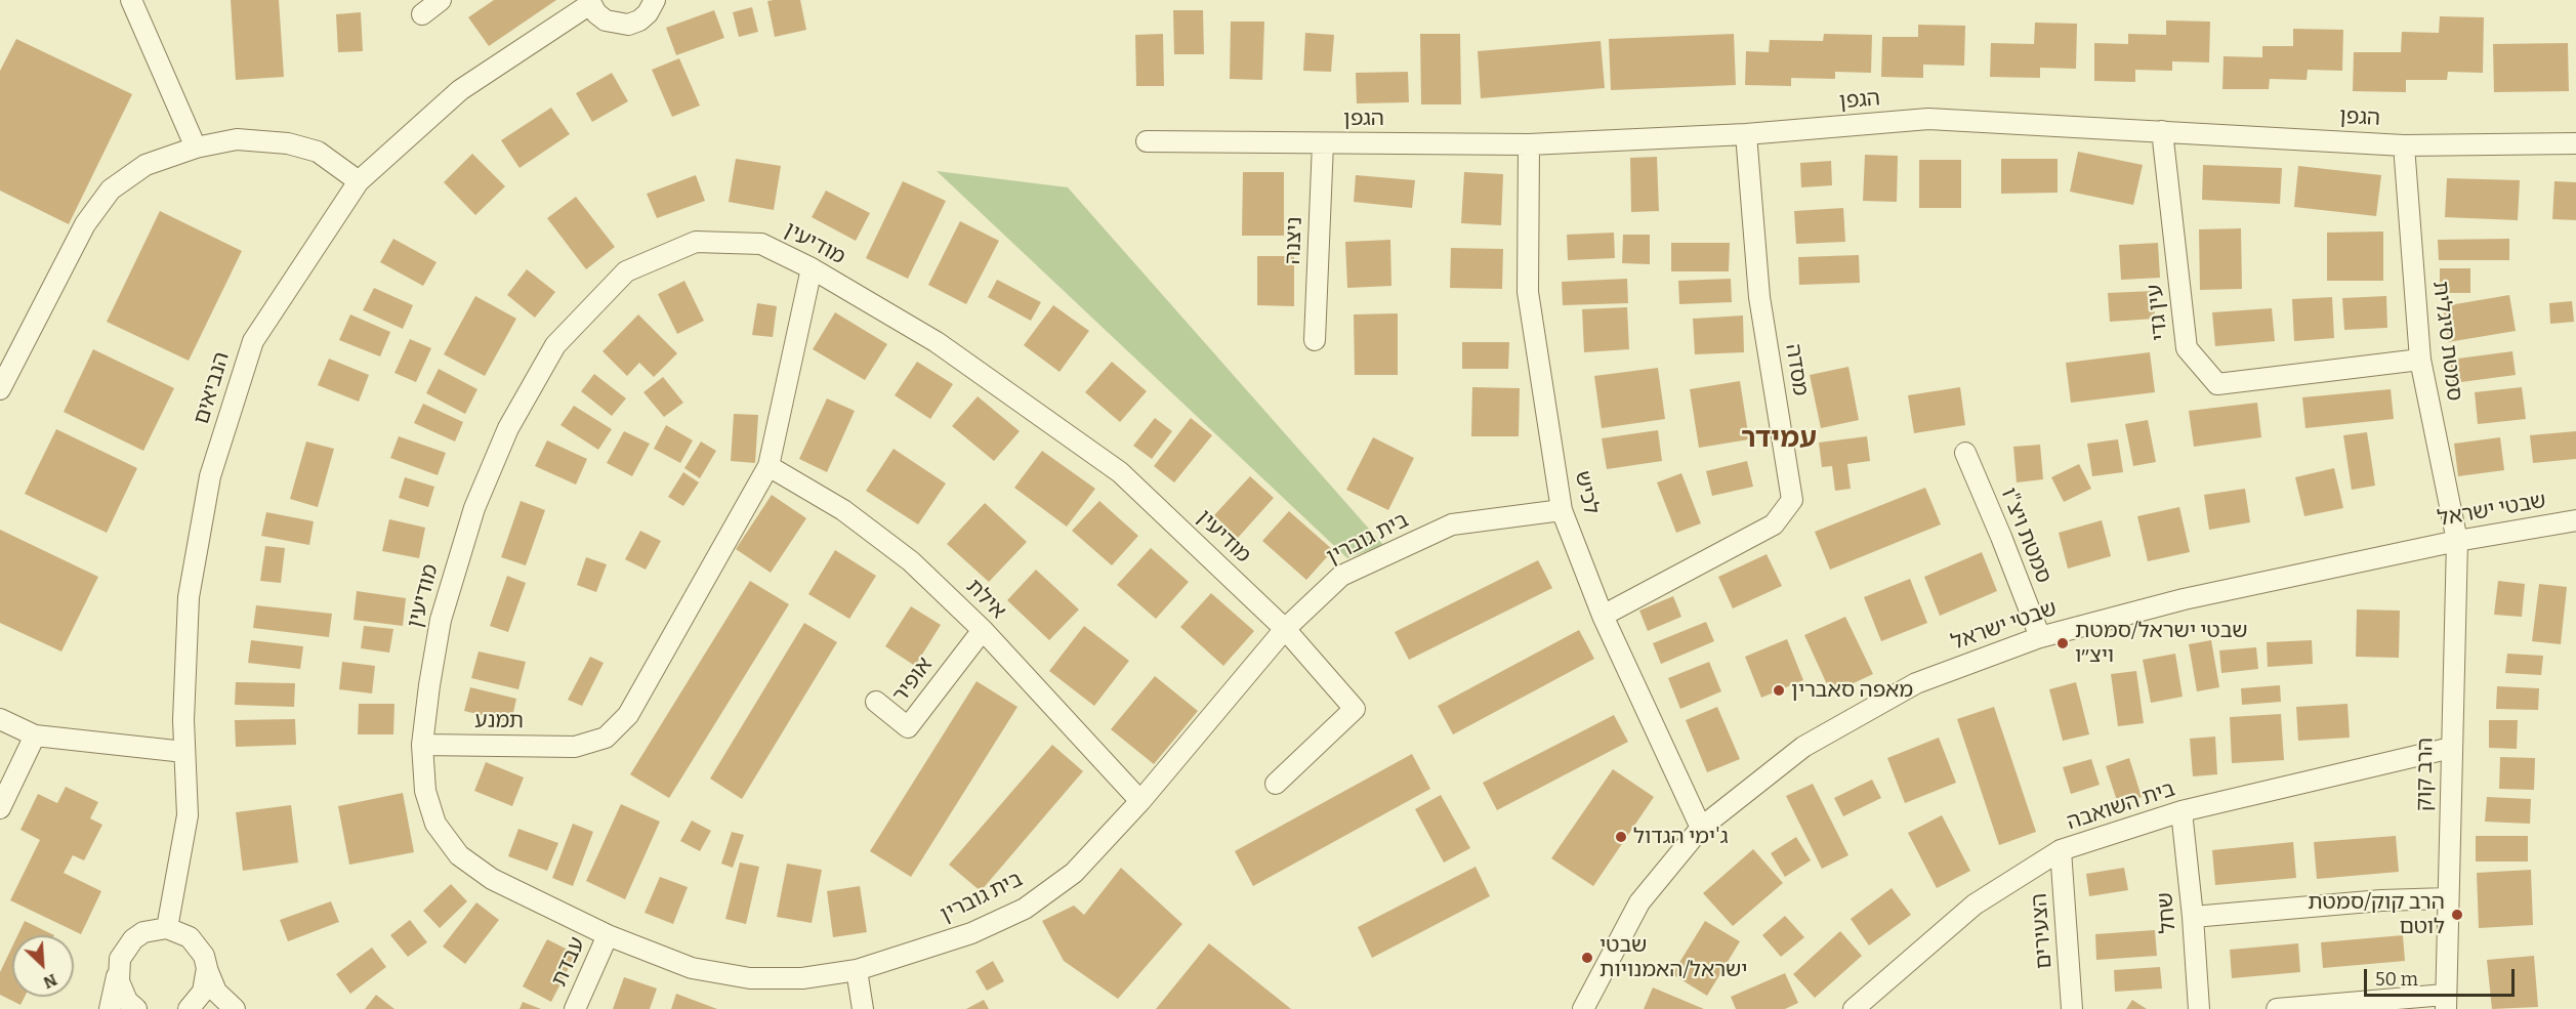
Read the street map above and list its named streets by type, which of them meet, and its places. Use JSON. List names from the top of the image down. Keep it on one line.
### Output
{"streets":{"street":["הגפן","ניצנה","מודיעין","עין גדי","סמטת סיגלית","מסדה","הנביאים","לכיש","שבטי ישראל","סמטת ויצ\"ו","בית גוברין","אילת","אופיר","תמנע","הרב קוק","בית השואבה","שחל","הצעירים","עבדת"]},"crossings":[["הגפן","ניצנה"],["הגפן","עין גדי"],["הגפן","סמטת סיגלית"],["הגפן","מסדה"],["הגפן","לכיש"],["מודיעין","בית גוברין"],["מודיעין","תמנע"],["עין גדי","סמטת סיגלית"],["סמטת סיגלית","שבטי ישראל"],["סמטת סיגלית","הרב קוק"],["מסדה","לכיש"],["לכיש","שבטי ישראל"],["לכיש","בית גוברין"],["שבטי ישראל","סמטת ויצ\"ו"],["שבטי ישראל","הרב קוק"],["בית גוברין","אילת"],["בית גוברין","תמנע"],["בית גוברין","עבדת"],["אילת","אופיר"],["אילת","תמנע"],["הרב קוק","בית השואבה"],["בית השואבה","שחל"],["בית השואבה","הצעירים"]],"districts":["עמידר"],"places":["שבטי ישראל/סמטת ויצ״ו","מאפה סאברין","ג'ימי הגדול","הרב קוק/סמטת לוטם","שבטי ישראל/האמנויות"],"scale_bar":"50 m","north":"bottom right"}
